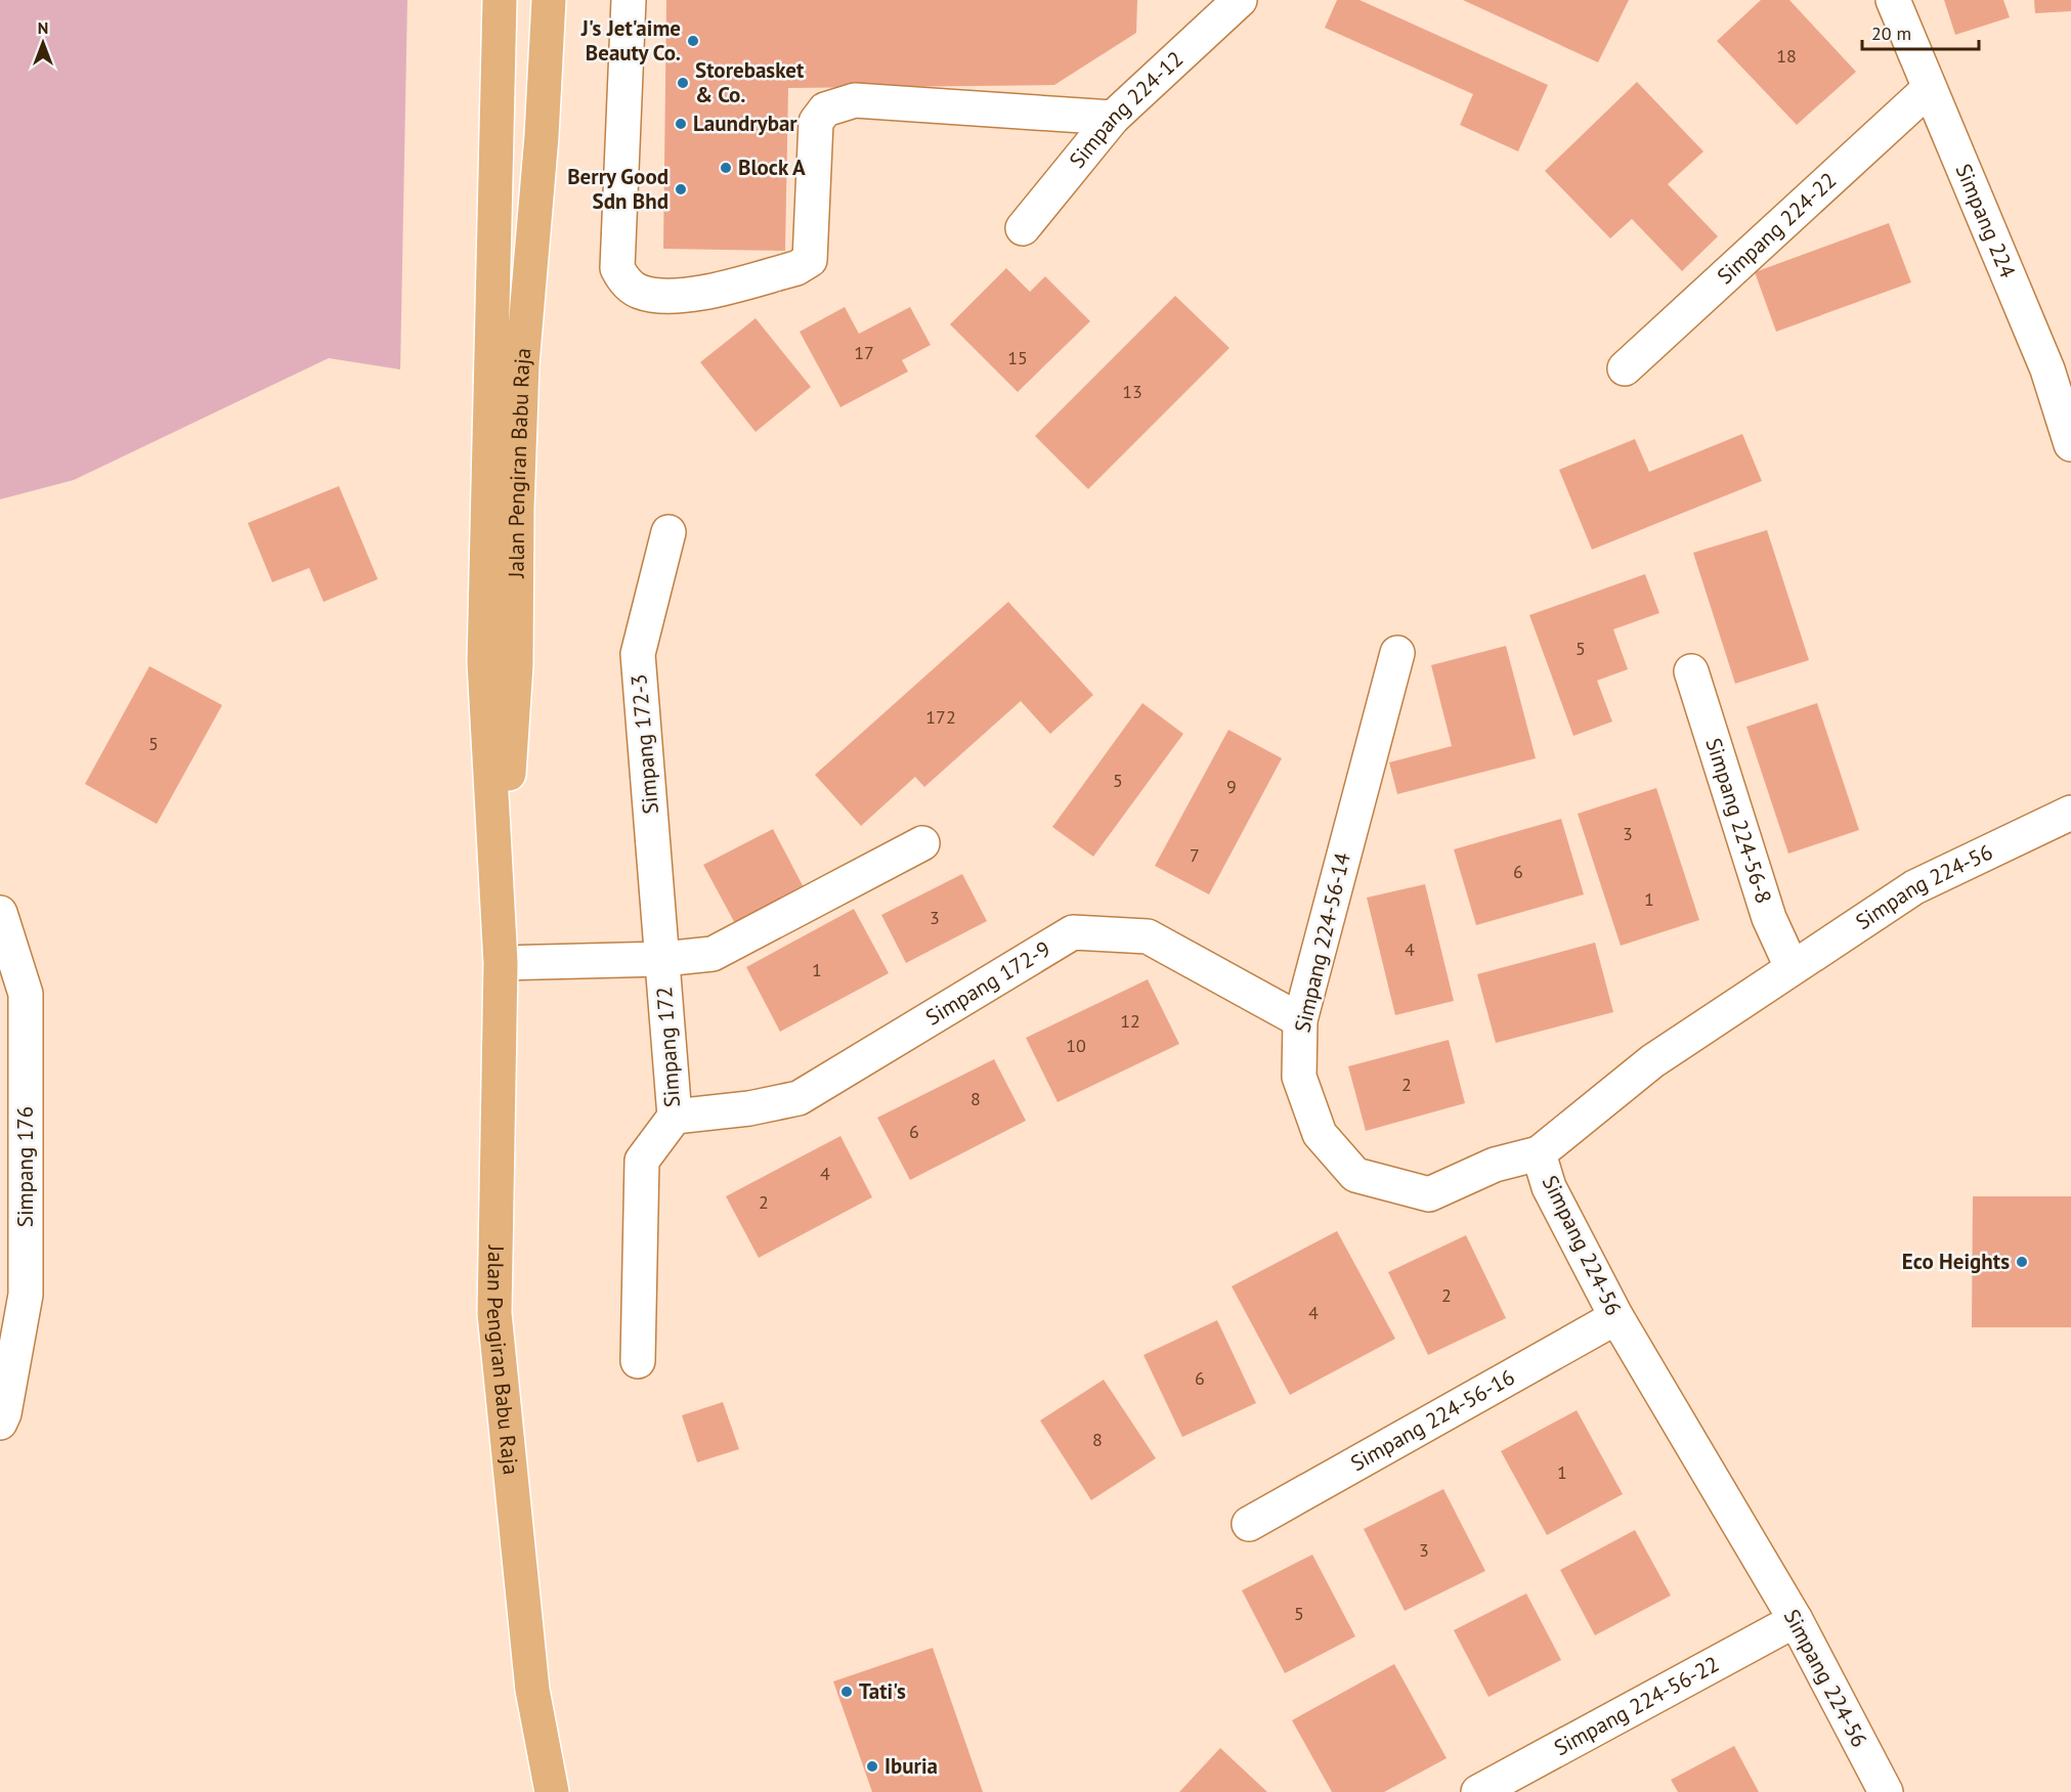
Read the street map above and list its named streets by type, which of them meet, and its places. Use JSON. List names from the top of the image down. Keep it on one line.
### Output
{"streets":{"main road":["Jalan Pengiran Babu Raja"],"street":["Simpang 224-12","Simpang 224","Simpang 224-22","Simpang 172-3","Simpang 224-56-8","Simpang 224-56","Simpang 224-56-14","Simpang 172-9","Simpang 172","Simpang 176","Simpang 224-56-16","Simpang 224-56-22"]},"crossings":[["Simpang 224","Simpang 224-22"],["Jalan Pengiran Babu Raja","Simpang 172"],["Simpang 172-3","Simpang 172"],["Simpang 224-56-8","Simpang 224-56"],["Simpang 224-56","Simpang 224-56-14"],["Simpang 224-56","Simpang 224-56-16"],["Simpang 224-56","Simpang 224-56-22"],["Simpang 224-56-14","Simpang 172-9"],["Simpang 172-9","Simpang 172"]],"places":["J's Jet'aime Beauty Co.","Storebasket & Co.","Laundrybar","Block A","Berry Good Sdn Bhd","Eco Heights","Tati's","Iburia"],"house_numbers":["18","17","15","13","5","172","5","5","9","3","7","6","1","3","4","1","12","10","2","8","6","4","2","2","4","6","8","1","3","5"],"scale_bar":"20 m","north":"top"}
